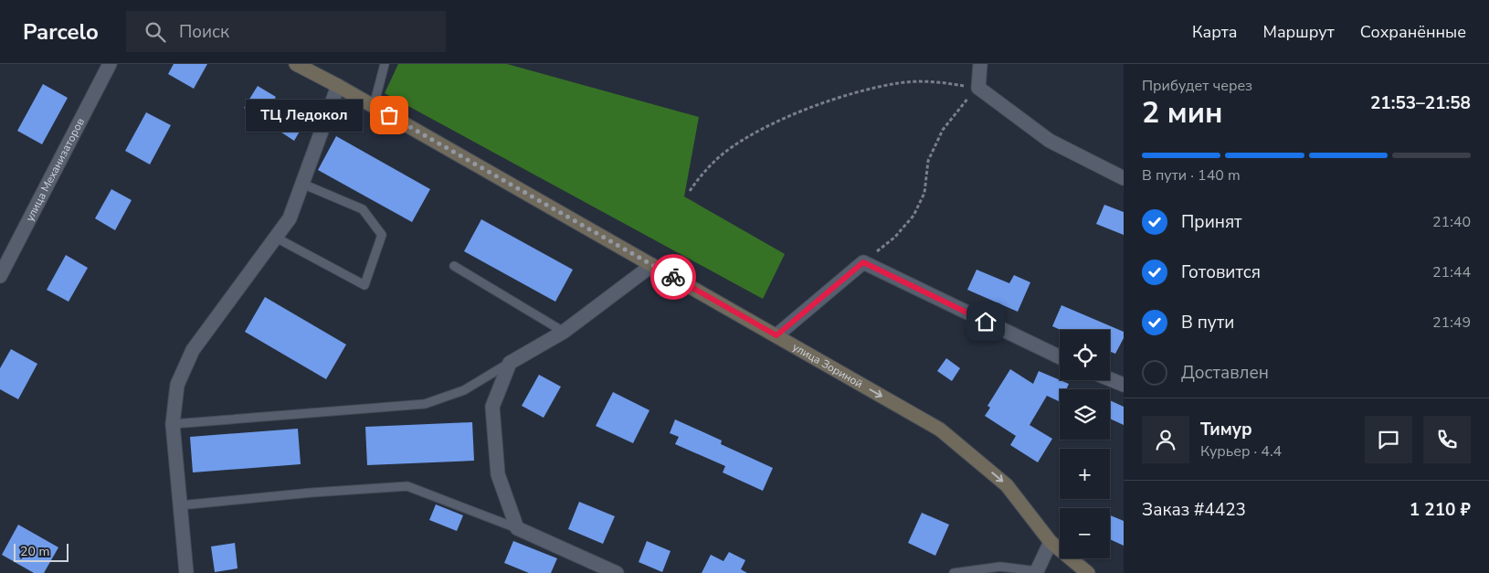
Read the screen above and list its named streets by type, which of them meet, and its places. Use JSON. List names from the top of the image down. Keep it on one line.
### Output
{"streets":{"main road":["улица Зориной"],"street":["улица Механизаторов"]},"one_way":["улица Зориной"],"places":["ТЦ Ледокол"],"scale_bar":"20 m","page":{"header":"Parcelo","search":"Поиск","nav":["Карта","Маршрут","Сохранённые"],"heading":["2 мин","Прибудет через","21:53–21:58"],"panel":["Тимур","Курьер · 4.4","Заказ #4423","1 210 ₽"],"bubble":"ТЦ Ледокол","bar":"В пути · 140 m","list":[["Принят","21:40"],["Готовится","21:44"],["В пути","21:49"],"Доставлен"],"map_buttons":["+","−"],"scale":"20 m"}}
